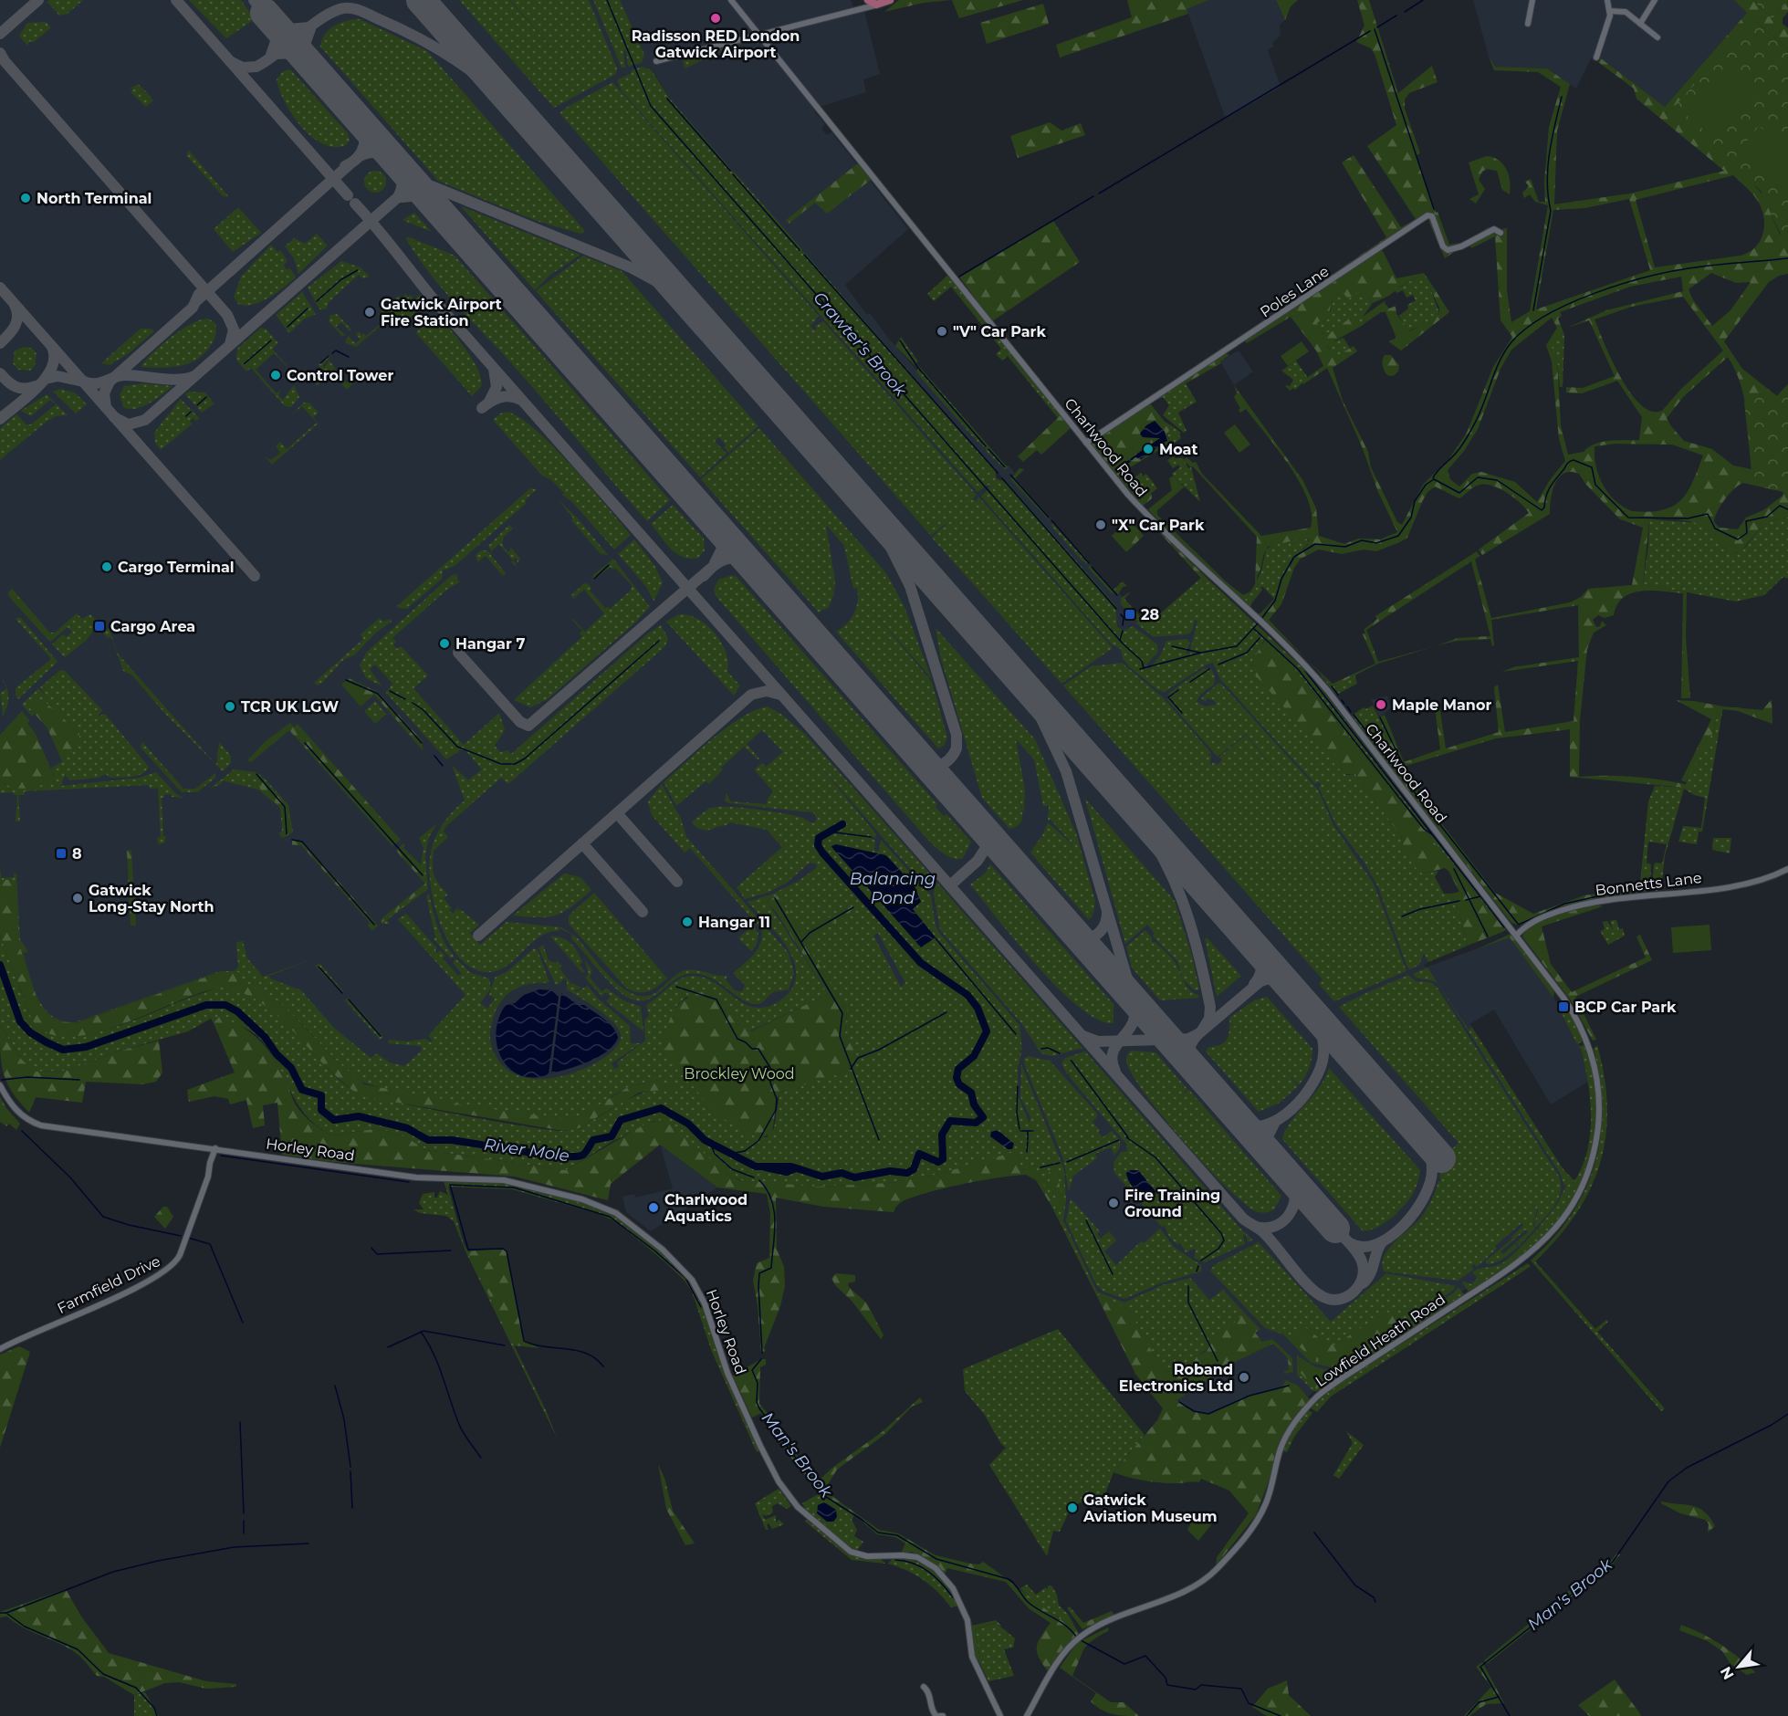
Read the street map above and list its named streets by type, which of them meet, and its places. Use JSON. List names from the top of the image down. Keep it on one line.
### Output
{"streets":{"street":["Poles Lane","Charlwood Road","Bonnetts Lane","Horley Road","Farmfield Drive","Lowfield Heath Road"]},"crossings":[["Poles Lane","Charlwood Road"],["Charlwood Road","Bonnetts Lane"],["Charlwood Road","Lowfield Heath Road"],["Bonnetts Lane","Lowfield Heath Road"],["Horley Road","Farmfield Drive"]],"water":["Crawter's Brook","Balancing Pond","River Mole","Man's Brook"],"parks":["Brockley Wood"],"places":{"other":["Radisson RED London Gatwick Airport","North Terminal","Gatwick Airport Fire Station","\"V\" Car Park","Control Tower","Moat","\"X\" Car Park","Cargo Terminal","Hangar 7","Maple Manor","TCR UK LGW","Gatwick Long-Stay North","Hangar 11","Fire Training Ground","Charlwood Aquatics","Roband Electronics Ltd","Gatwick Aviation Museum"],"transit":["28","Cargo Area","8","BCP Car Park"]},"north":"bottom left"}
